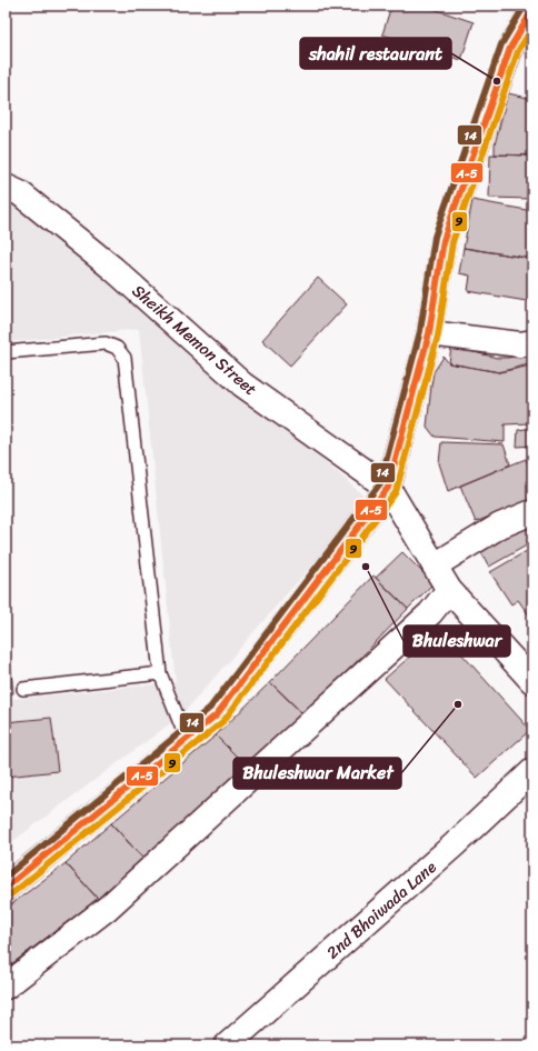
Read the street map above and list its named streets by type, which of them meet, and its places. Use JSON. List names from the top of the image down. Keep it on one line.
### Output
{"streets":{"street":["Sheikh Memon Street","2nd Bhoiwada Lane"]},"places":["shahil restaurant","Bhuleshwar","Bhuleshwar Market"],"lines":["transit line 14","transit line A-5","transit line 9"]}
